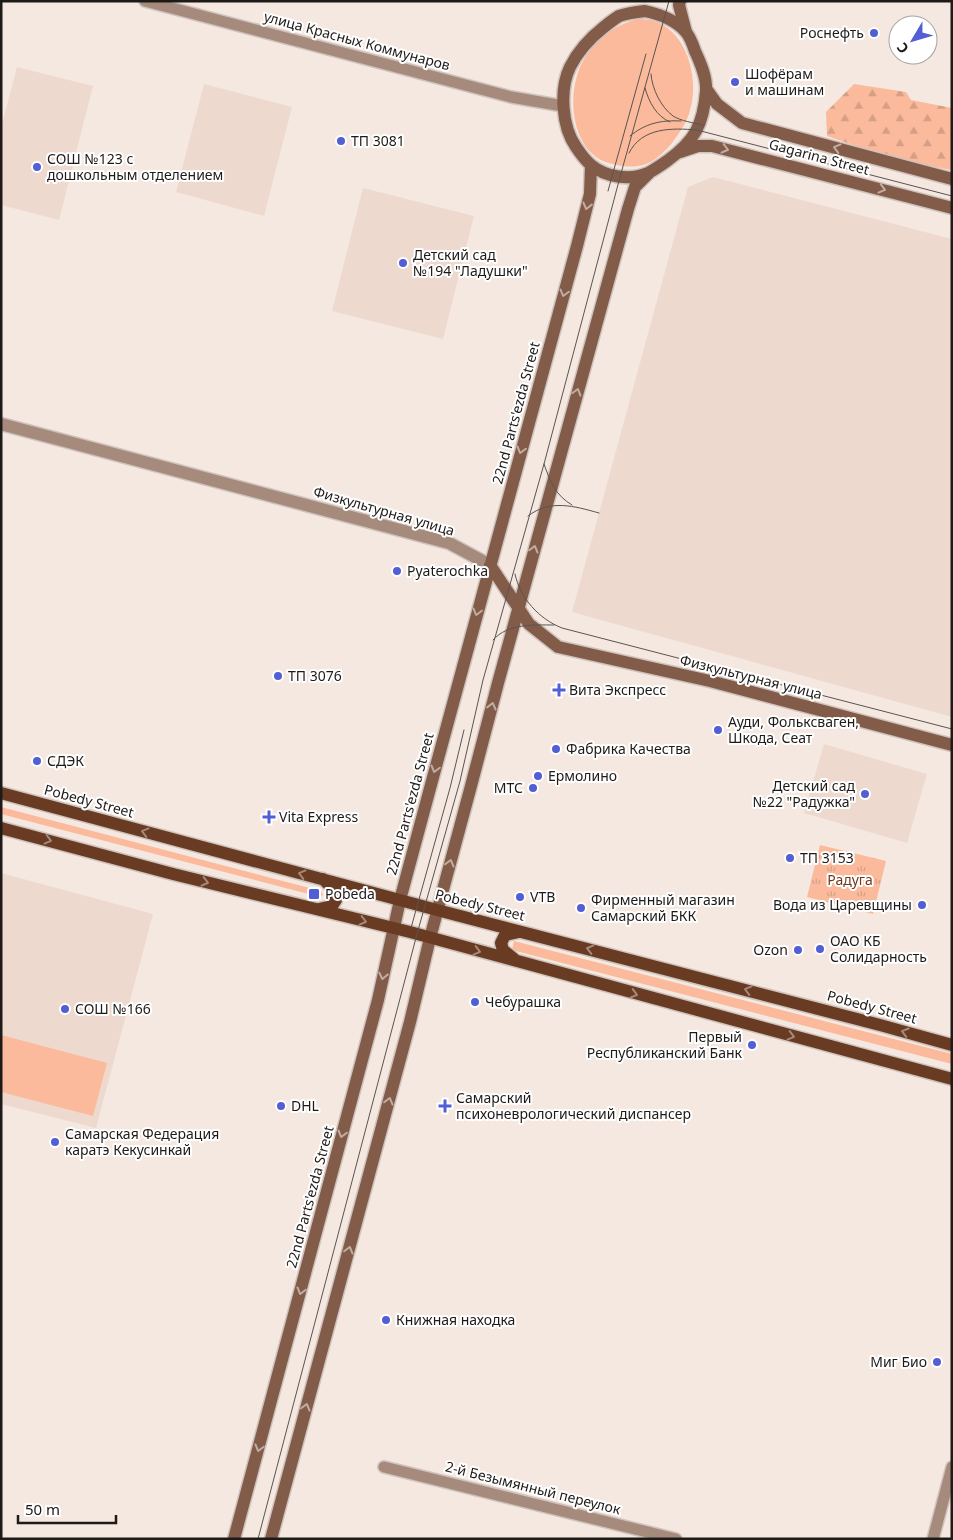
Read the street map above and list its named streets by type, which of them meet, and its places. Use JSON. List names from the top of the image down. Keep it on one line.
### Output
{"streets":{"main road":["Gagarina Street","22nd Parts'ezda Street","Физкультурная улица","Pobedy Street"],"street":["улица Красных Коммунаров","2-й Безымянный переулок"]},"crossings":[["улица Красных Коммунаров","Gagarina Street"],["улица Красных Коммунаров","22nd Parts'ezda Street"],["Gagarina Street","22nd Parts'ezda Street"],["22nd Parts'ezda Street","Физкультурная улица"],["22nd Parts'ezda Street","Pobedy Street"]],"parks":["Радyга"],"places":{"other":["Роснефть","Шофёрам и машинам","ТП 3081","СОШ №123 с дошкольным отделением","Детский сад №194 \"Ладушки\"","Pyaterochka","ТП 3076","Ауди, Фольксваген, Шкода, Сеат","Фабрика Качества","СДЭК","Ермолино","МТС","Детский сад №22 \"Радужка\"","ТП 3153","VTB","Вода из Царевщины","Фирменный магазин Самарский БКК","ОАО КБ Солидарность","Ozon","Чебурашка","СОШ №166","Первый Республиканский Банк","DHL","Самарская Федерация каратэ Кекусинкай","Книжная находка","Миг Био"],"health":["Вита Экспресс","Vita Express","Самарский психоневрологический диспансер"],"transit":["Pobeda"]},"scale_bar":"50 m","north":"bottom left"}
